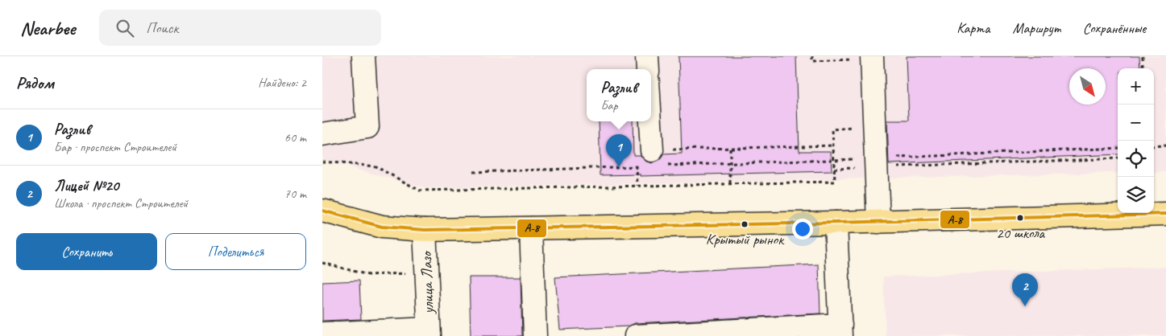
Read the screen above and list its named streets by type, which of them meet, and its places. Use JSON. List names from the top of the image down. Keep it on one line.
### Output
{"streets":{"street":["улица Лазо"]},"places":["20 школа","Крытый рынок"],"lines":["transit line А-8"],"north":"bottom right","page":{"header":"Nearbee","search":"Поиск","nav":["Карта","Маршрут","Сохранённые"],"heading":["Рядом","Найдено: 2"],"map_buttons":["+","−"],"popup":["Разлив","Бар"],"list":[{"mark":"1","name":"Разлив","note":"Бар · проспект Строителей","value":"60 m"},{"mark":"2","name":"Лицей №20","note":"Школа · проспект Строителей","value":"70 m"}],"pins":["1","2"],"buttons":["Сохранить","Поделиться"]}}
